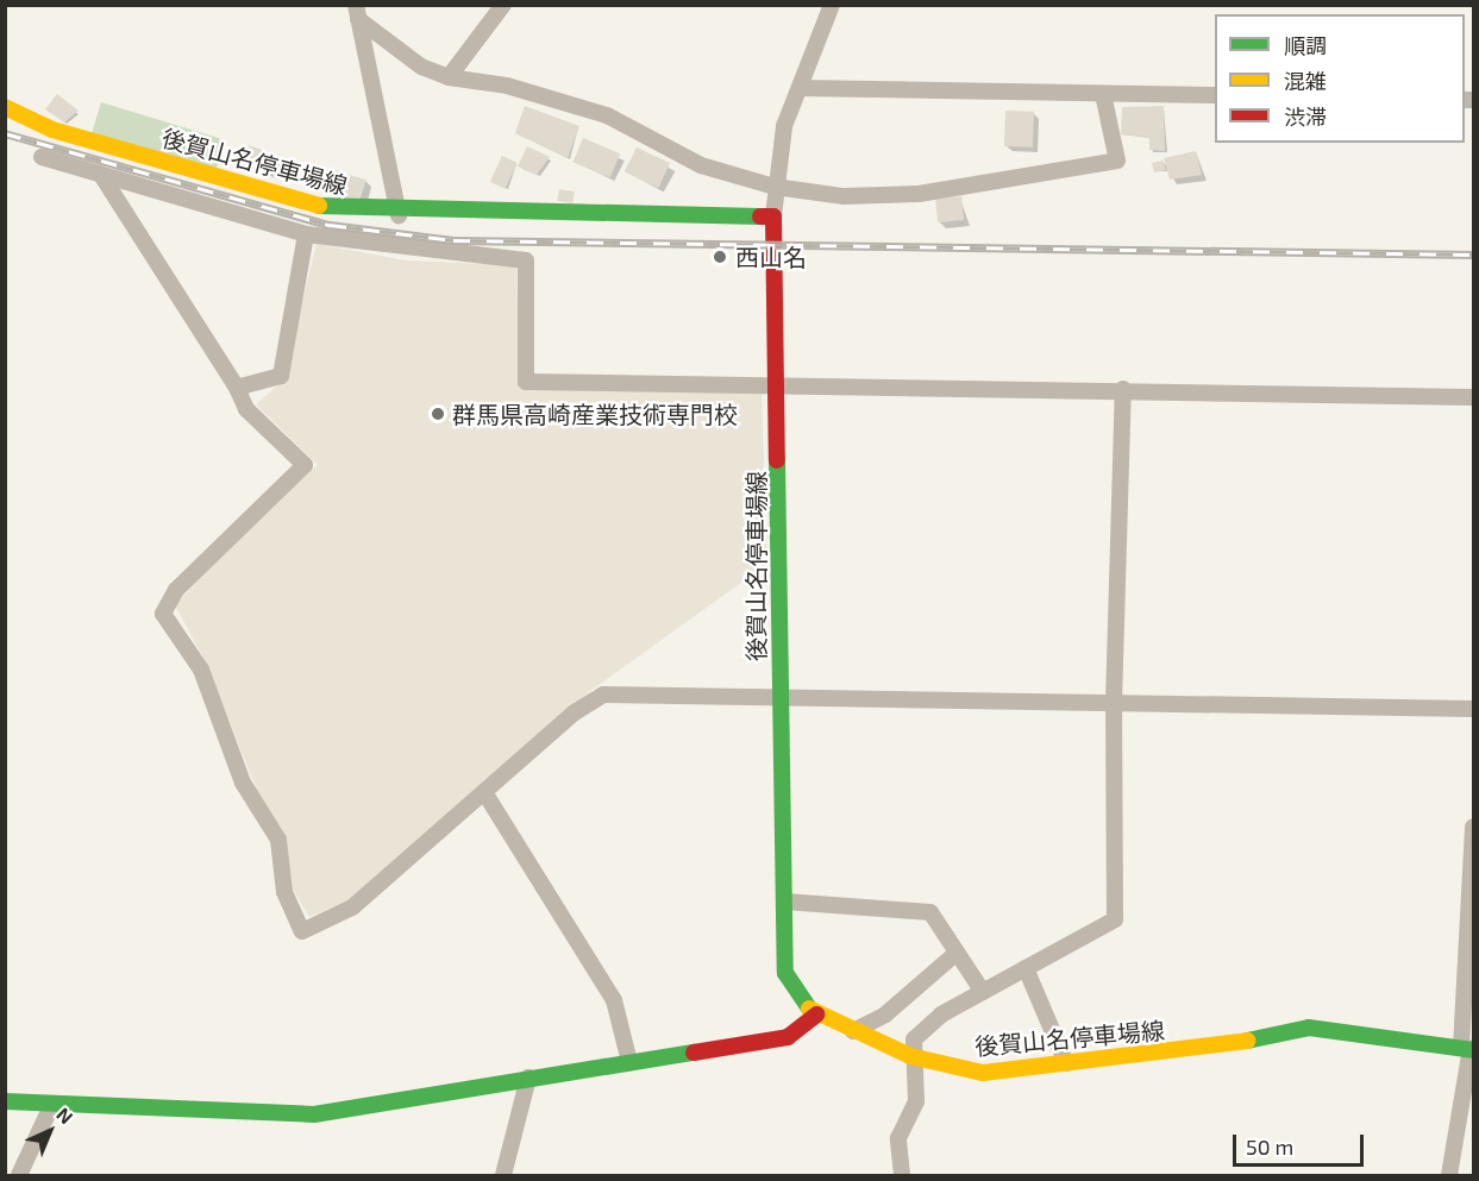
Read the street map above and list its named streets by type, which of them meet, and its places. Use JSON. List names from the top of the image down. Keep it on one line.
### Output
{"streets":{"main road":["後賀山名停車場線"]},"places":["西山名","群馬県高崎産業技術専門校"],"legend":["順調","混雑","渋滞"],"scale_bar":"50 m","north":"top right"}
